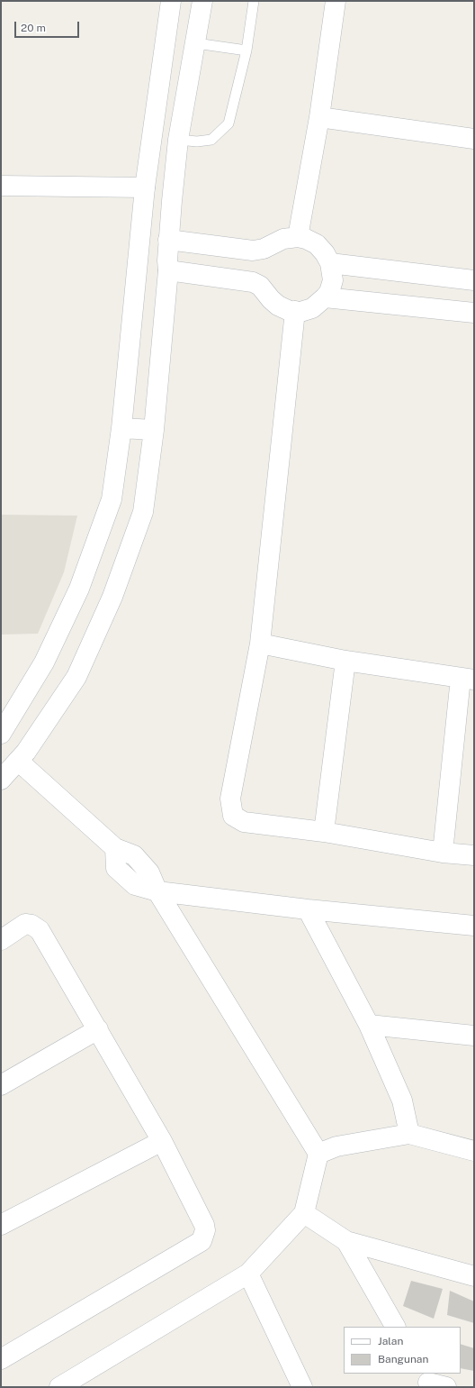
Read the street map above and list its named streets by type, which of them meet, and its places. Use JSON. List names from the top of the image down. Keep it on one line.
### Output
{"legend":["Jalan","Bangunan"],"scale_bar":"20 m"}
